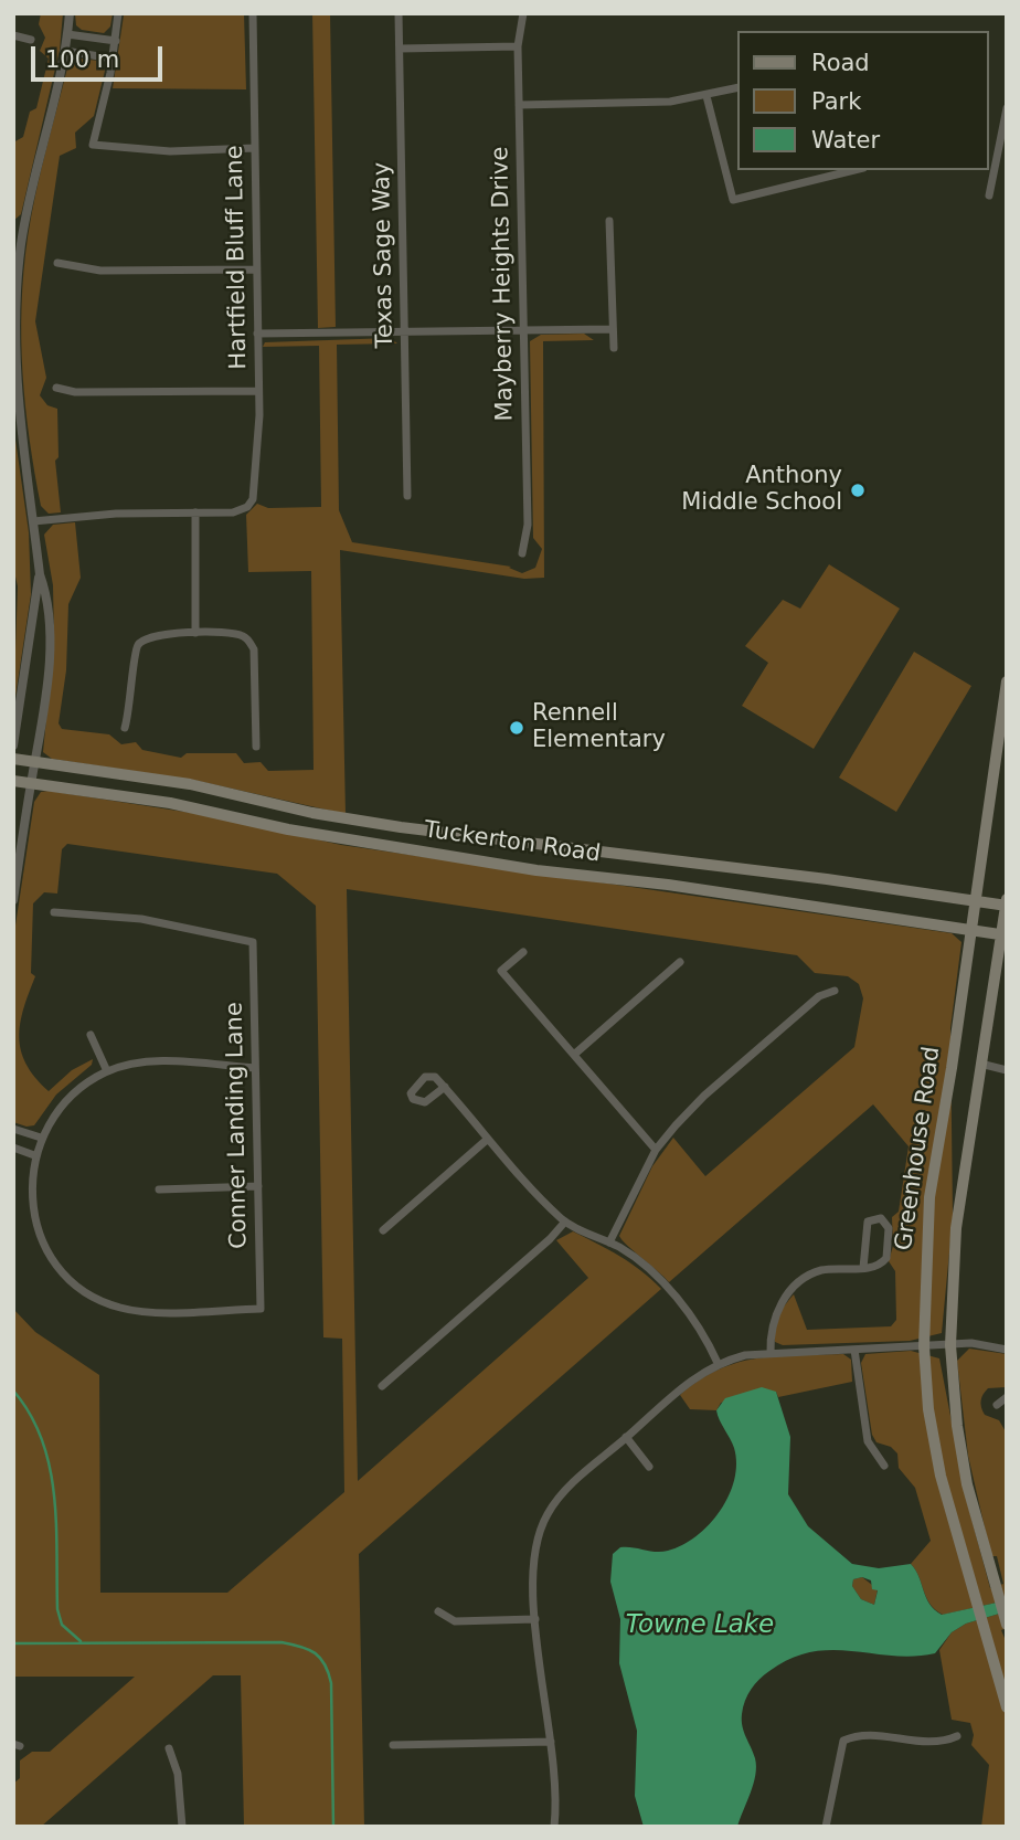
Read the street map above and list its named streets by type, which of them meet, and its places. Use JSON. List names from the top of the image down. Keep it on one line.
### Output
{"streets":{"main road":["Tuckerton Road","Greenhouse Road"],"street":["Texas Sage Way","Hartfield Bluff Lane","Mayberry Heights Drive","Conner Landing Lane"]},"crossings":[["Tuckerton Road","Greenhouse Road"]],"water":["Towne Lake"],"places":["Anthony Middle School","Rennell Elementary"],"legend":["Road","Park","Water"],"scale_bar":"100 m"}
